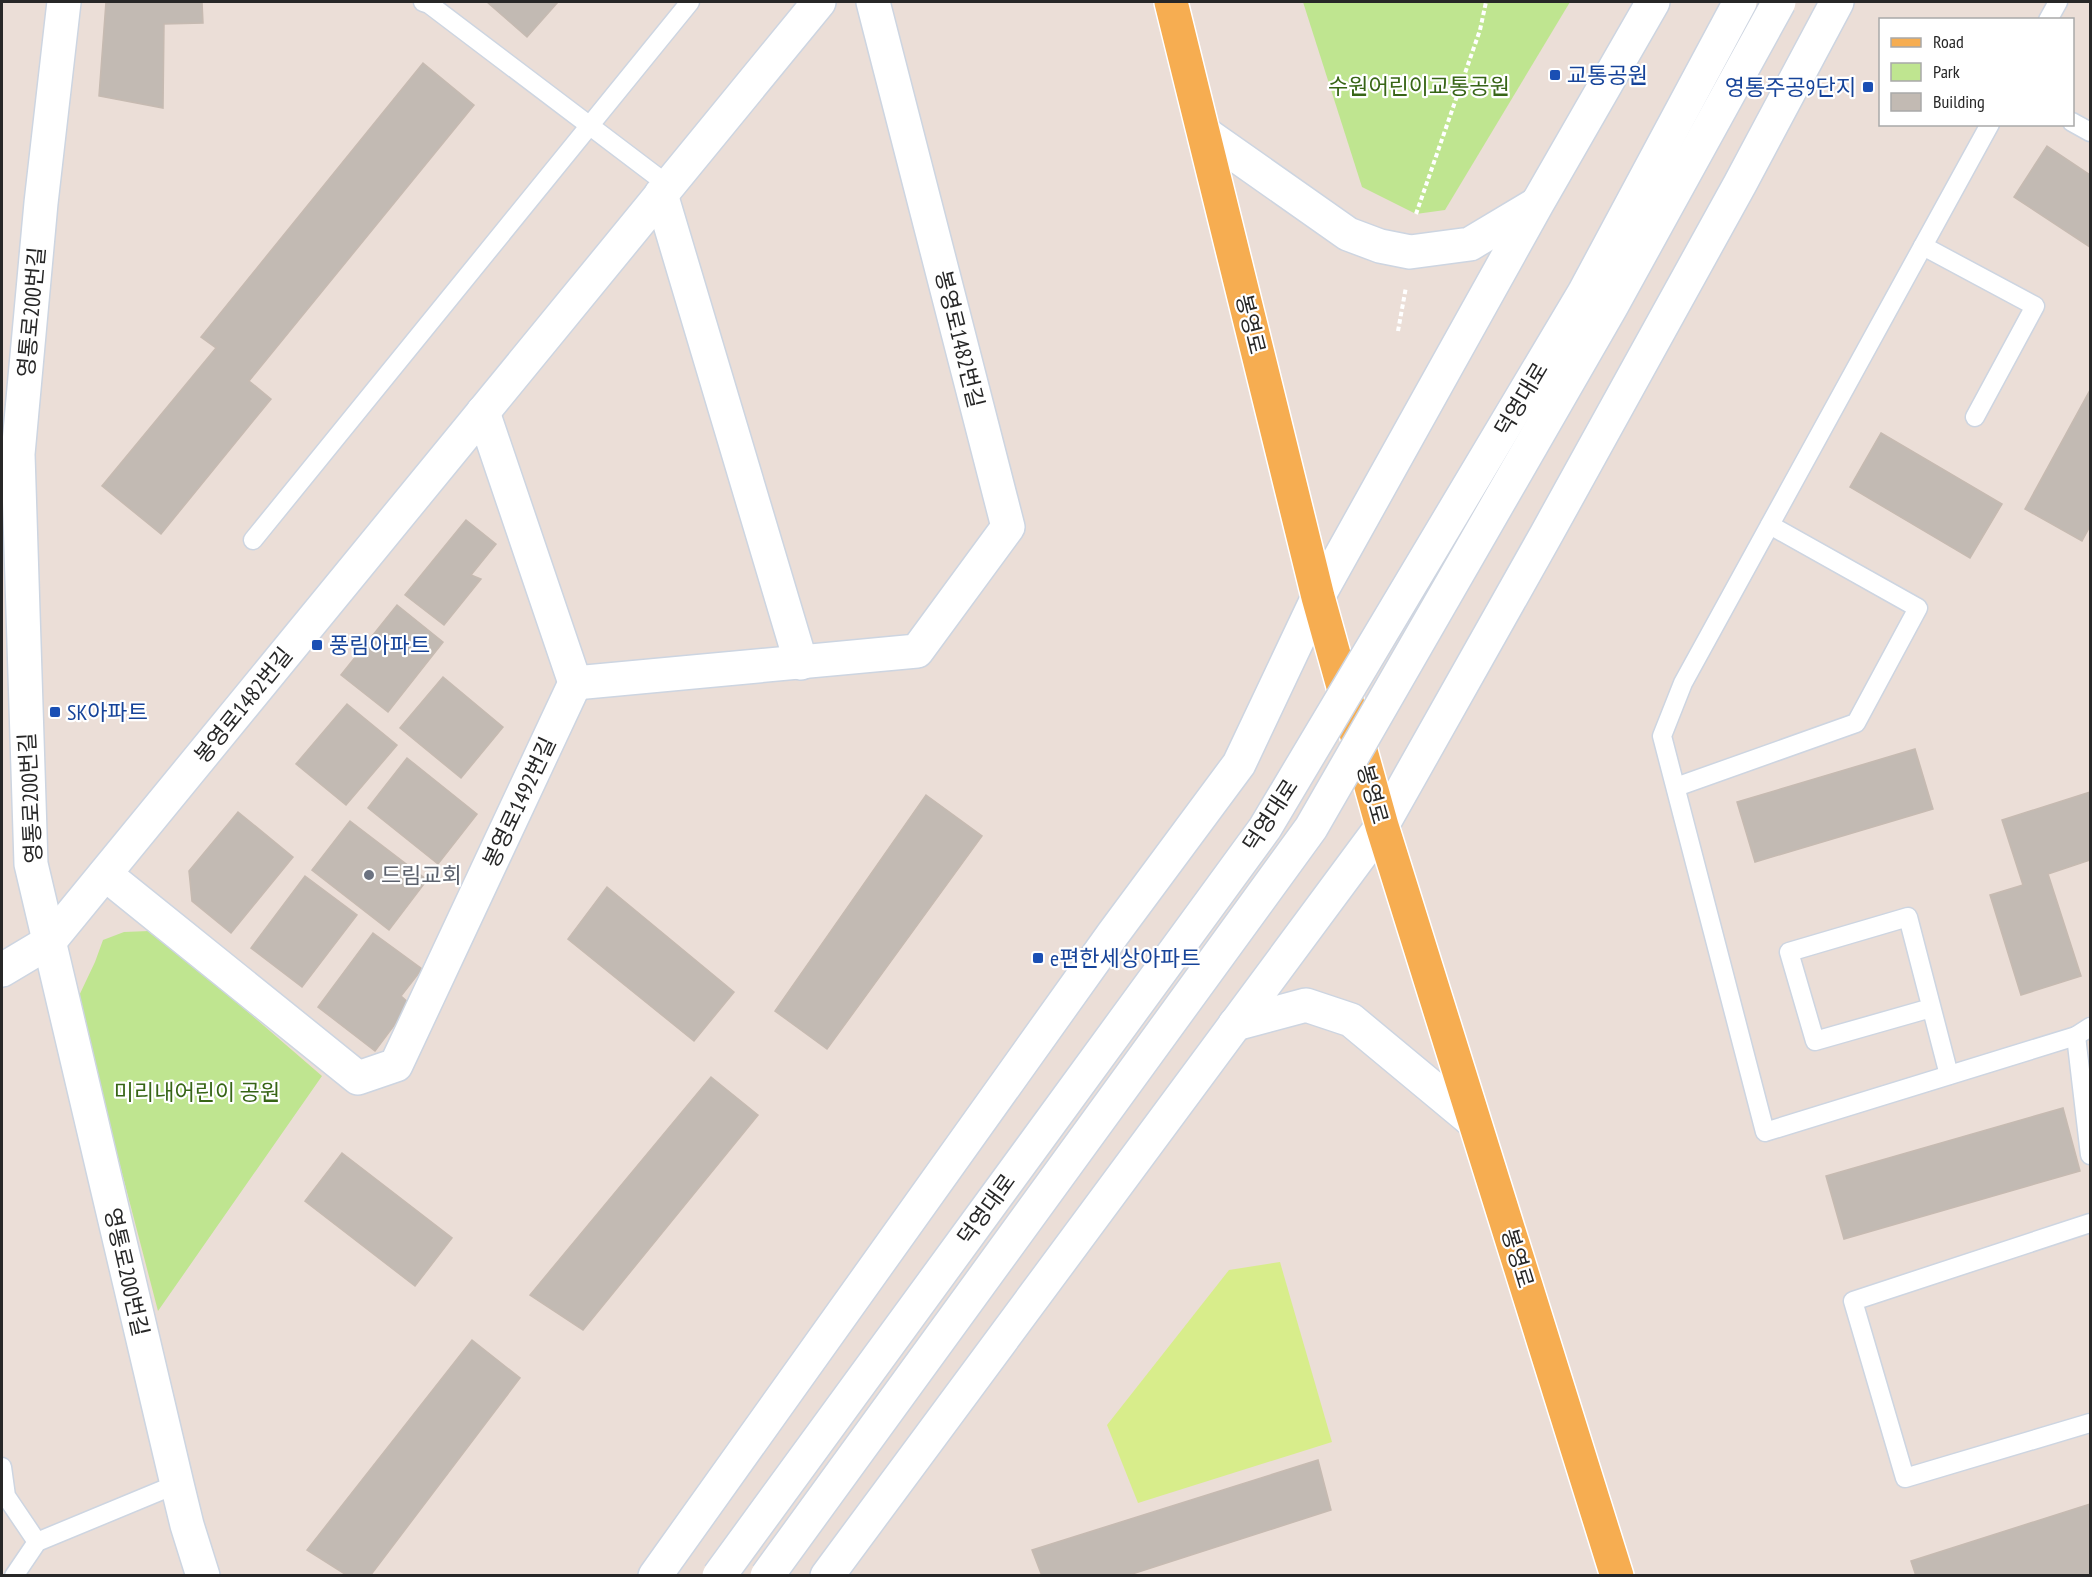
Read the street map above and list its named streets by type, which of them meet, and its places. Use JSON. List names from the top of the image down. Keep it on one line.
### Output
{"streets":{"main road":["영통로200번길","봉영로","봉영로1482번길","덕영대로","봉영로1492번길"]},"crossings":[["영통로200번길","봉영로1482번길"],["봉영로1482번길","봉영로1492번길"]],"parks":["수원어린이교통공원","미리내어린이 공원"],"places":{"transit":["교통공원","영통주공9단지","풍림아파트","SK아파트","e편한세상아파트"],"other":["드림교회"]},"legend":["Road","Park","Building"]}
